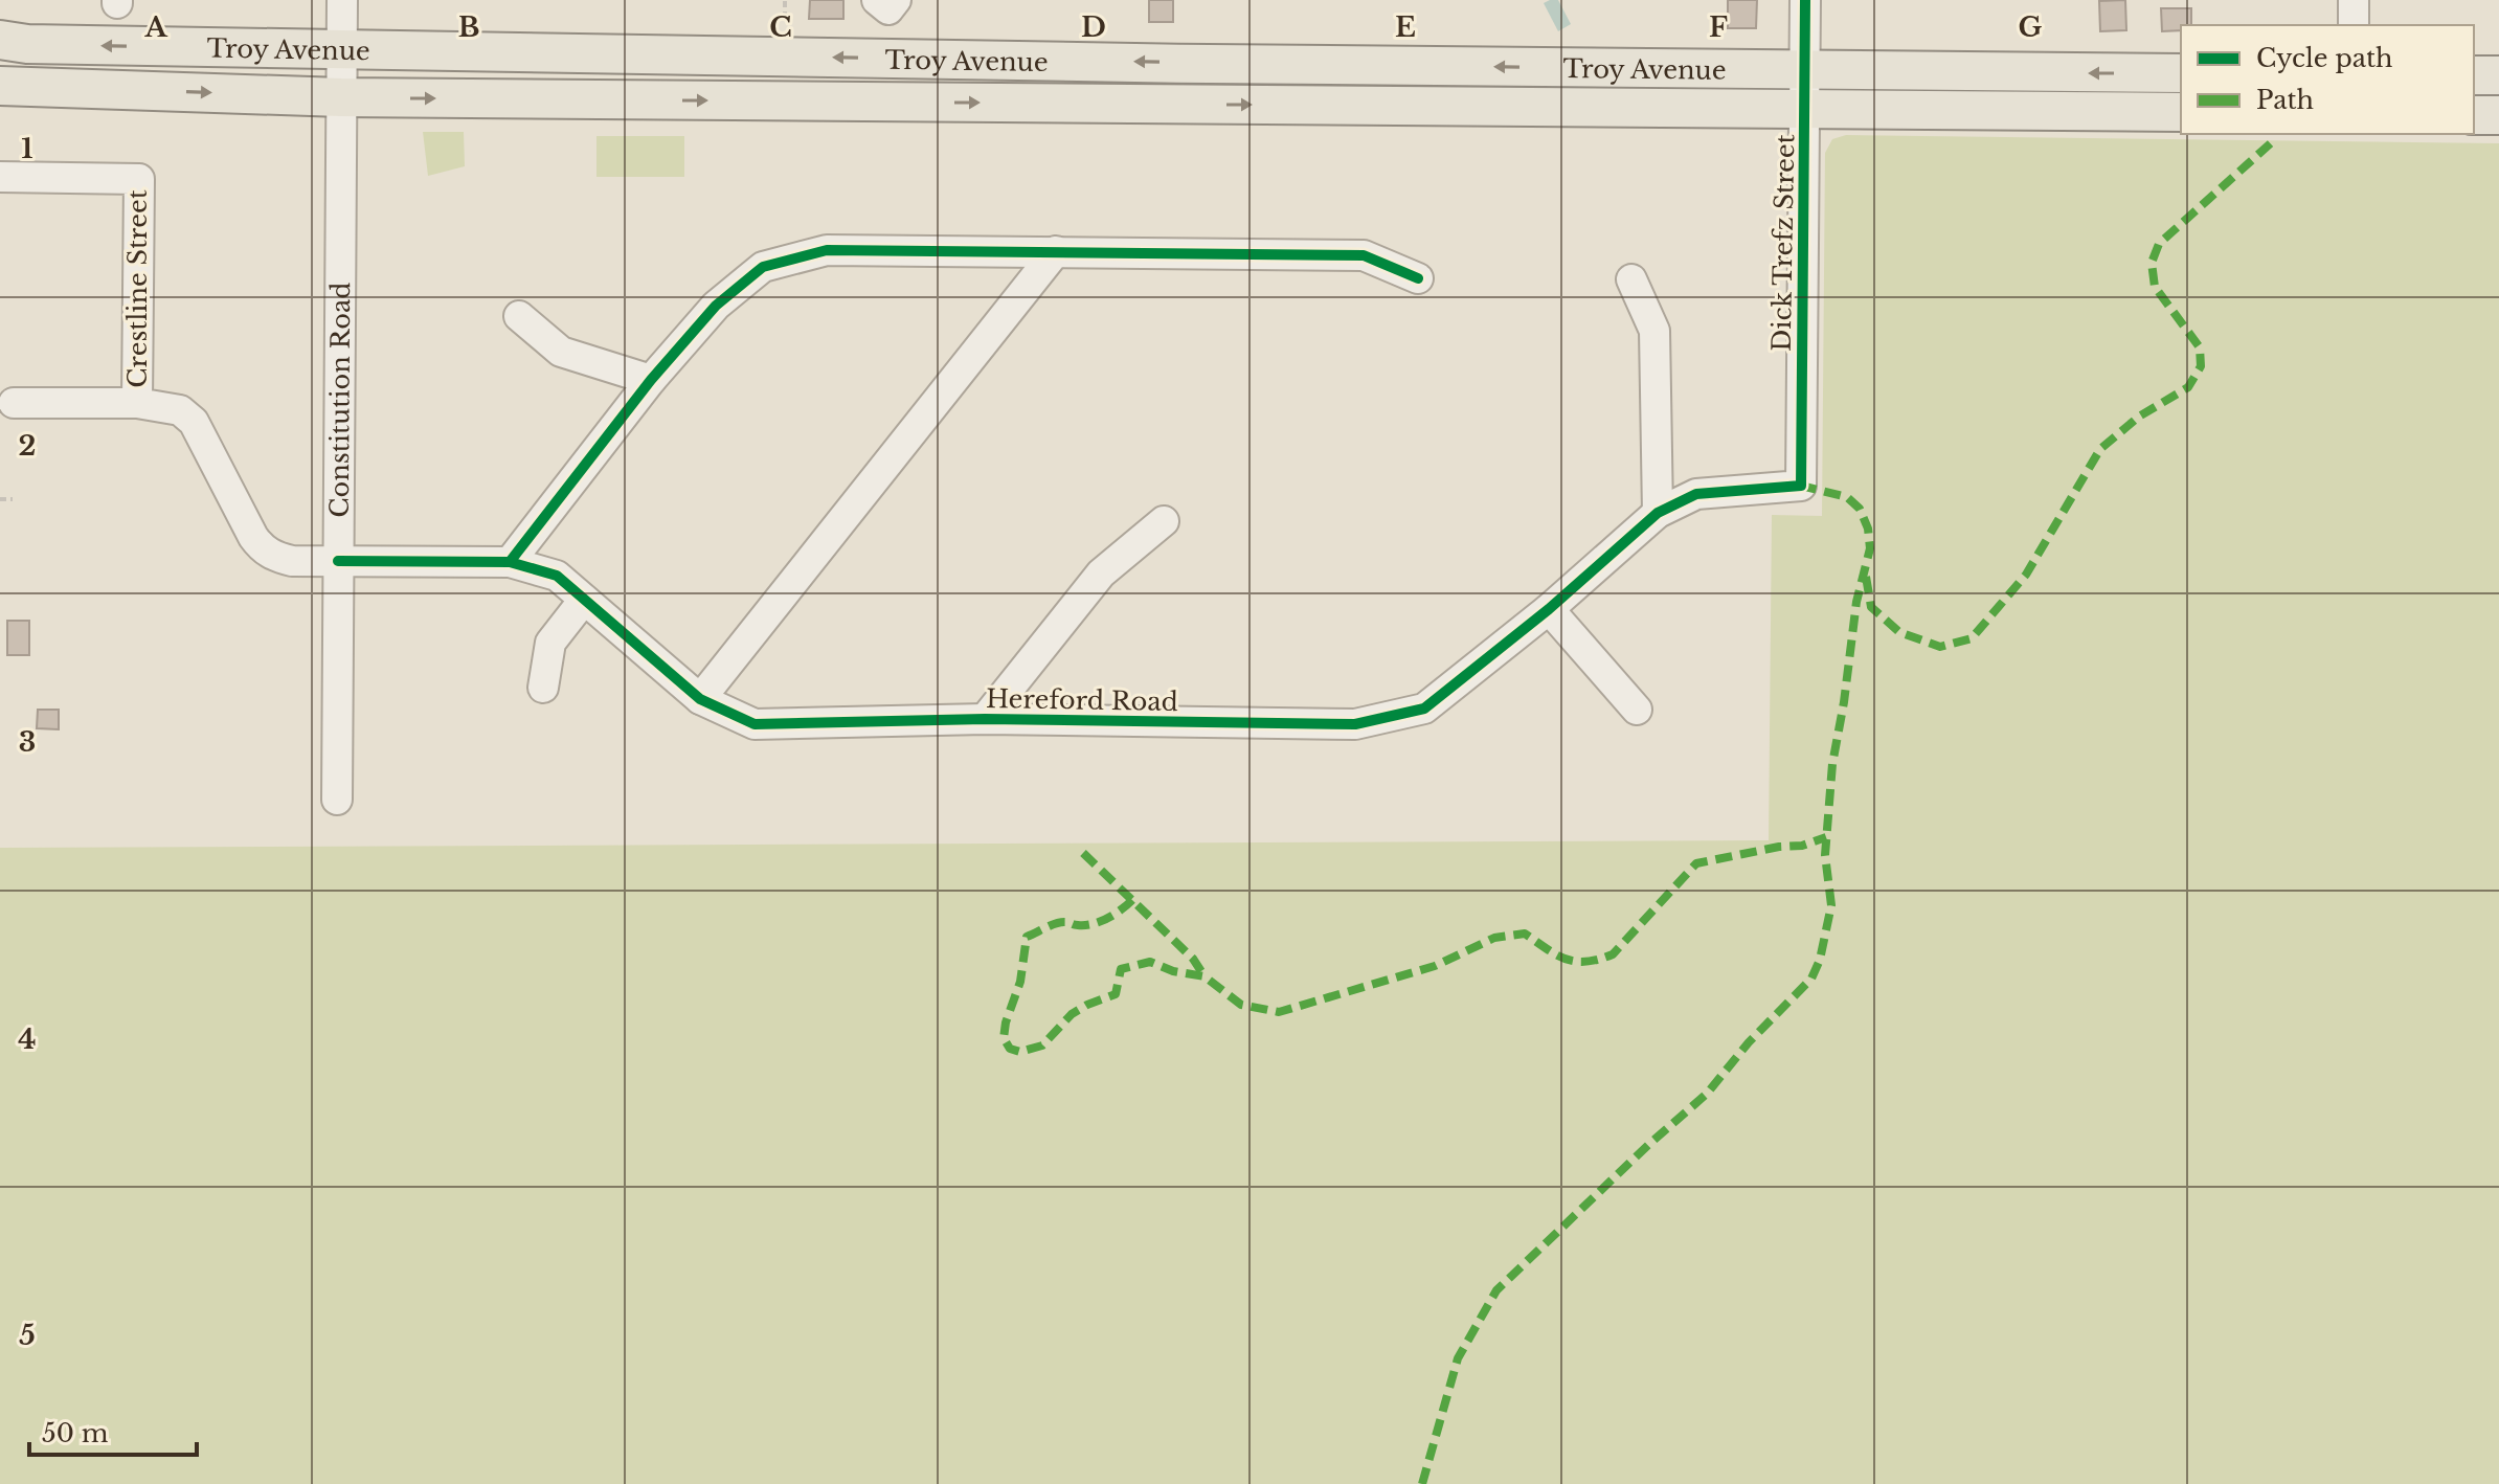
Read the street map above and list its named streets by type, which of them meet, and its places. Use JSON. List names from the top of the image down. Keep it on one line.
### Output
{"streets":{"main road":["Troy Avenue"],"street":["Dick Trefz Street","Crestline Street","Constitution Road","Hereford Road"]},"crossings":[["Troy Avenue","Dick Trefz Street"],["Troy Avenue","Constitution Road"],["Dick Trefz Street","Hereford Road"],["Crestline Street","Constitution Road"],["Crestline Street","Hereford Road"],["Constitution Road","Hereford Road"]],"legend":["Cycle path","Path"],"scale_bar":"50 m","grid":{"columns":["A","B","C","D","E","F","G"],"rows":["1","2","3","4","5"]}}
